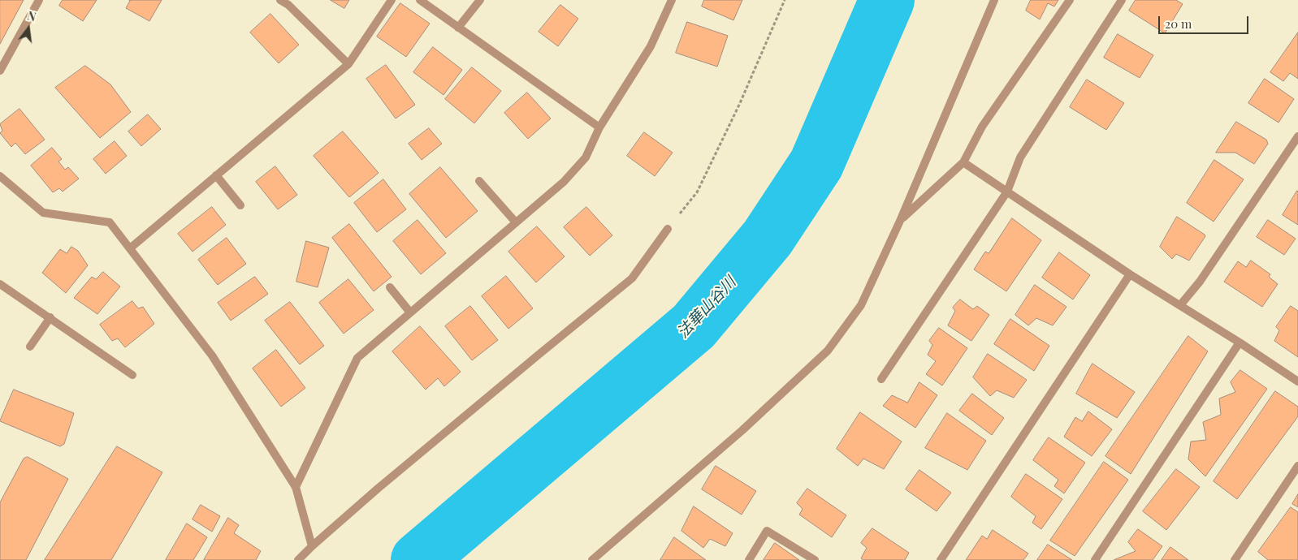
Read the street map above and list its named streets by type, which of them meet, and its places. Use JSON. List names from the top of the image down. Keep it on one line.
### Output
{"water":["法華山谷川"],"scale_bar":"20 m","north":"top"}
